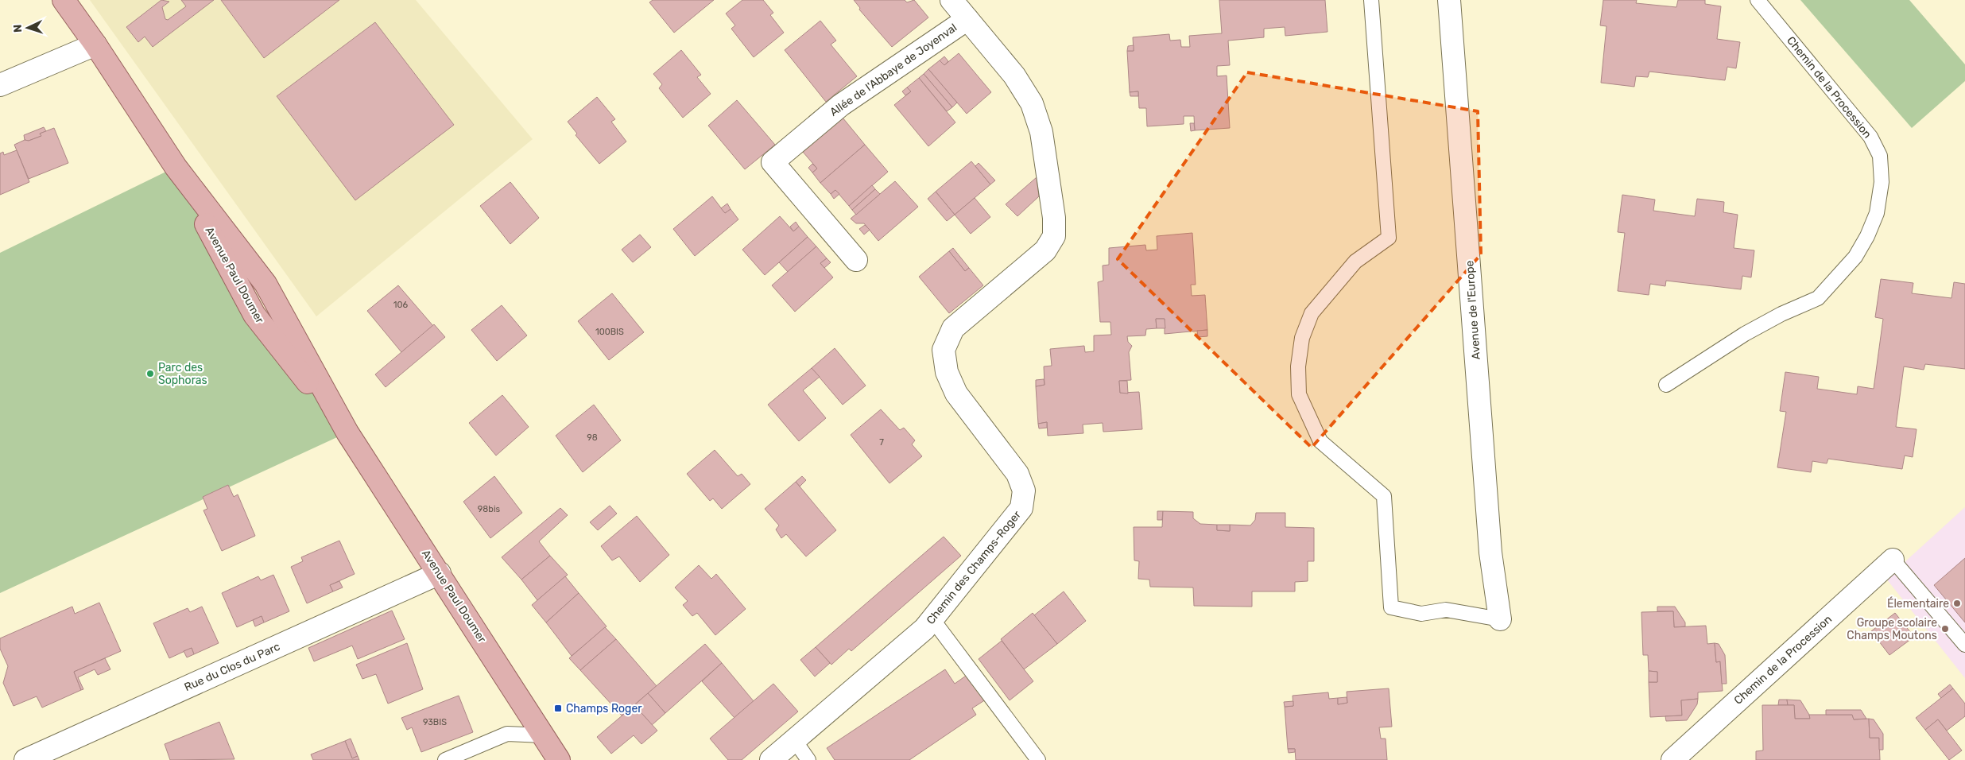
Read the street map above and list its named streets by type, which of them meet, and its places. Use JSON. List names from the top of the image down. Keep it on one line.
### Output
{"streets":{"main road":["Avenue Paul Doumer"],"street":["Allée de l'Abbaye de Joyenval","Chemin de la Procession","Avenue de l'Europe","Chemin des Champs-Roger","Rue du Clos du Parc"]},"crossings":[["Allée de l'Abbaye de Joyenval","Chemin des Champs-Roger"],["Avenue Paul Doumer","Rue du Clos du Parc"]],"places":{"other":["Parc des Sophoras","Élementaire","Groupe scolaire Champs Moutons"],"transit":["Champs Roger"]},"house_numbers":["106","100BIS","98","7","98bis","93BIS"],"north":"left"}
